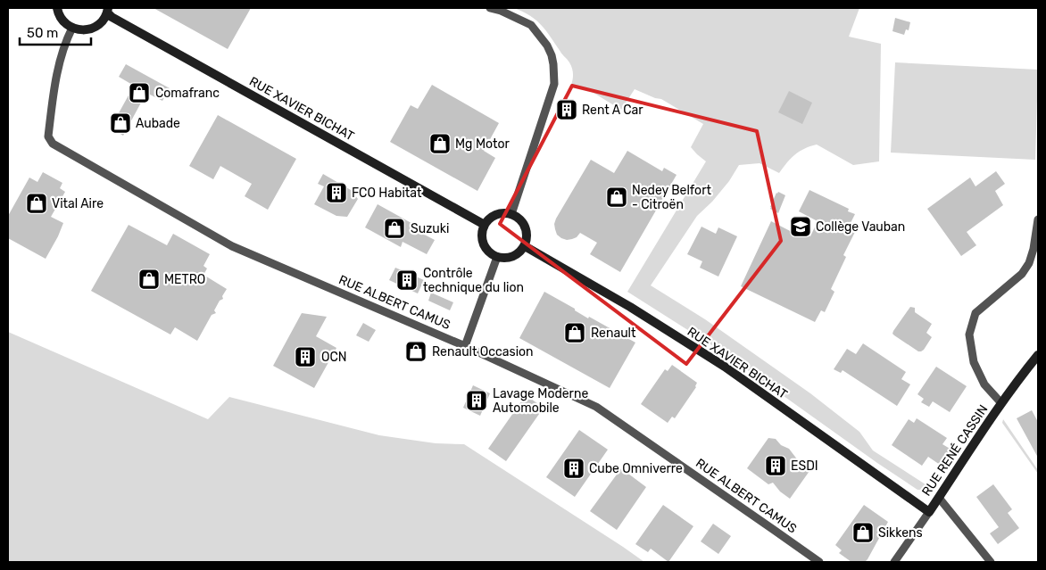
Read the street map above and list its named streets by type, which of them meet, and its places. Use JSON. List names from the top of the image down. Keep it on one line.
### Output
{"streets":{"main road":["RUE XAVIER BICHAT","RUE RENÉ CASSIN"],"street":["RUE ALBERT CAMUS"]},"crossings":[["RUE XAVIER BICHAT","RUE RENÉ CASSIN"]],"places":{"shop":["Comafranc","Aubade","Mg Motor","Nedey Belfort - Citroën","Vital Aire","Suzuki","METRO","Renault","Renault Occasion","Sikkens"],"building":["Rent A Car","FCO Habitat","Contrôle technique du lion","OCN","Lavage Moderne Automobile","ESDI","Cube Omniverre"],"school or university":["Collège Vauban"]},"scale_bar":"50 m"}
